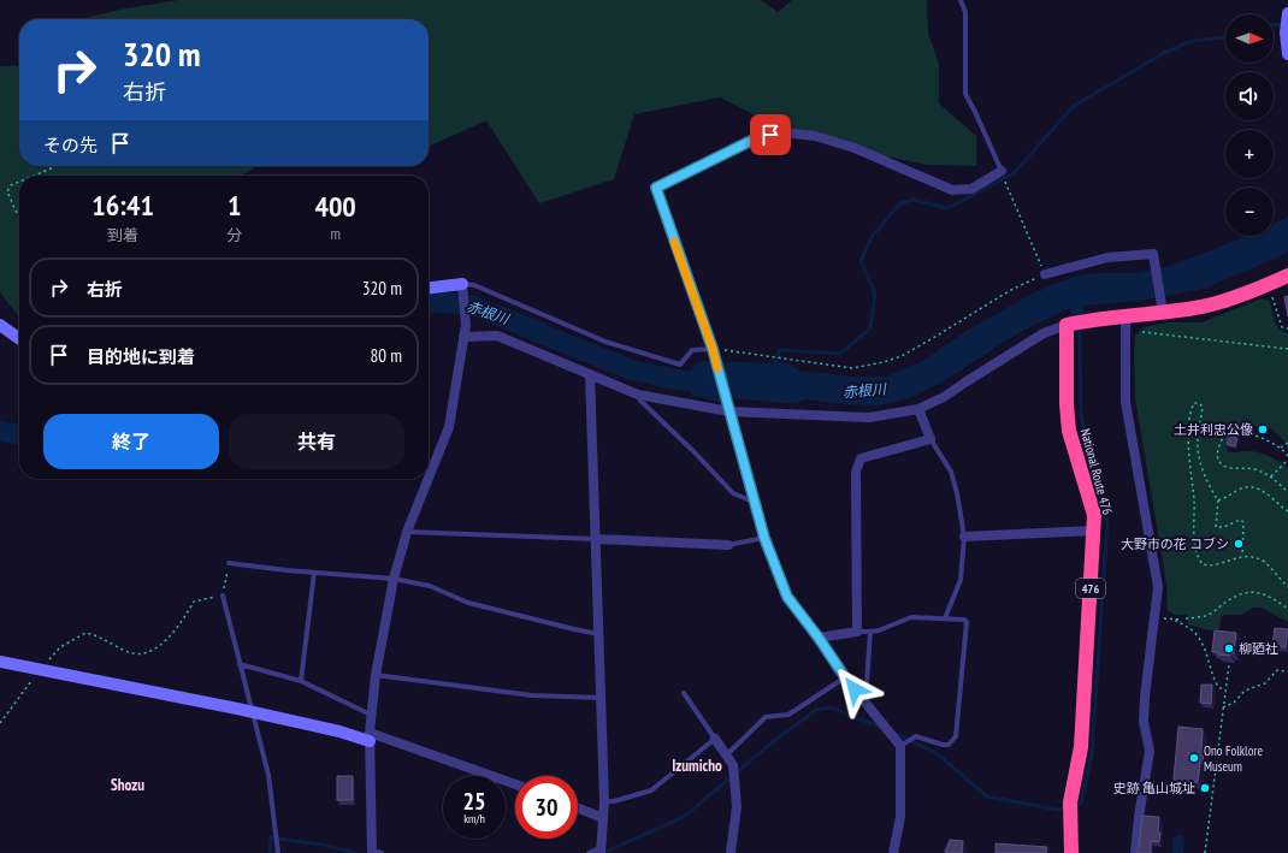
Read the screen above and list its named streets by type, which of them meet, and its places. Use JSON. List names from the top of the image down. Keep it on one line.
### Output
{"streets":{"highway":["National Route 476","476"]},"districts":["Izumicho","Shozu"],"water":["赤根川"],"places":["土井利忠公像","大野市の花 コブシ","柳廼社","Ono Folklore Museum","史跡 亀山城址"],"north":"right","page":{"map_buttons":["+","−"],"turn":["320 m","右折"],"then":"その先","eta":["16:41","到着","1","分","400","m"],"list":[{"name":"右折","value":"320 m"},{"name":"目的地に到着","value":"80 m"}],"buttons":["終了","共有"],"speed":"25 km/h","limit":"30"}}
